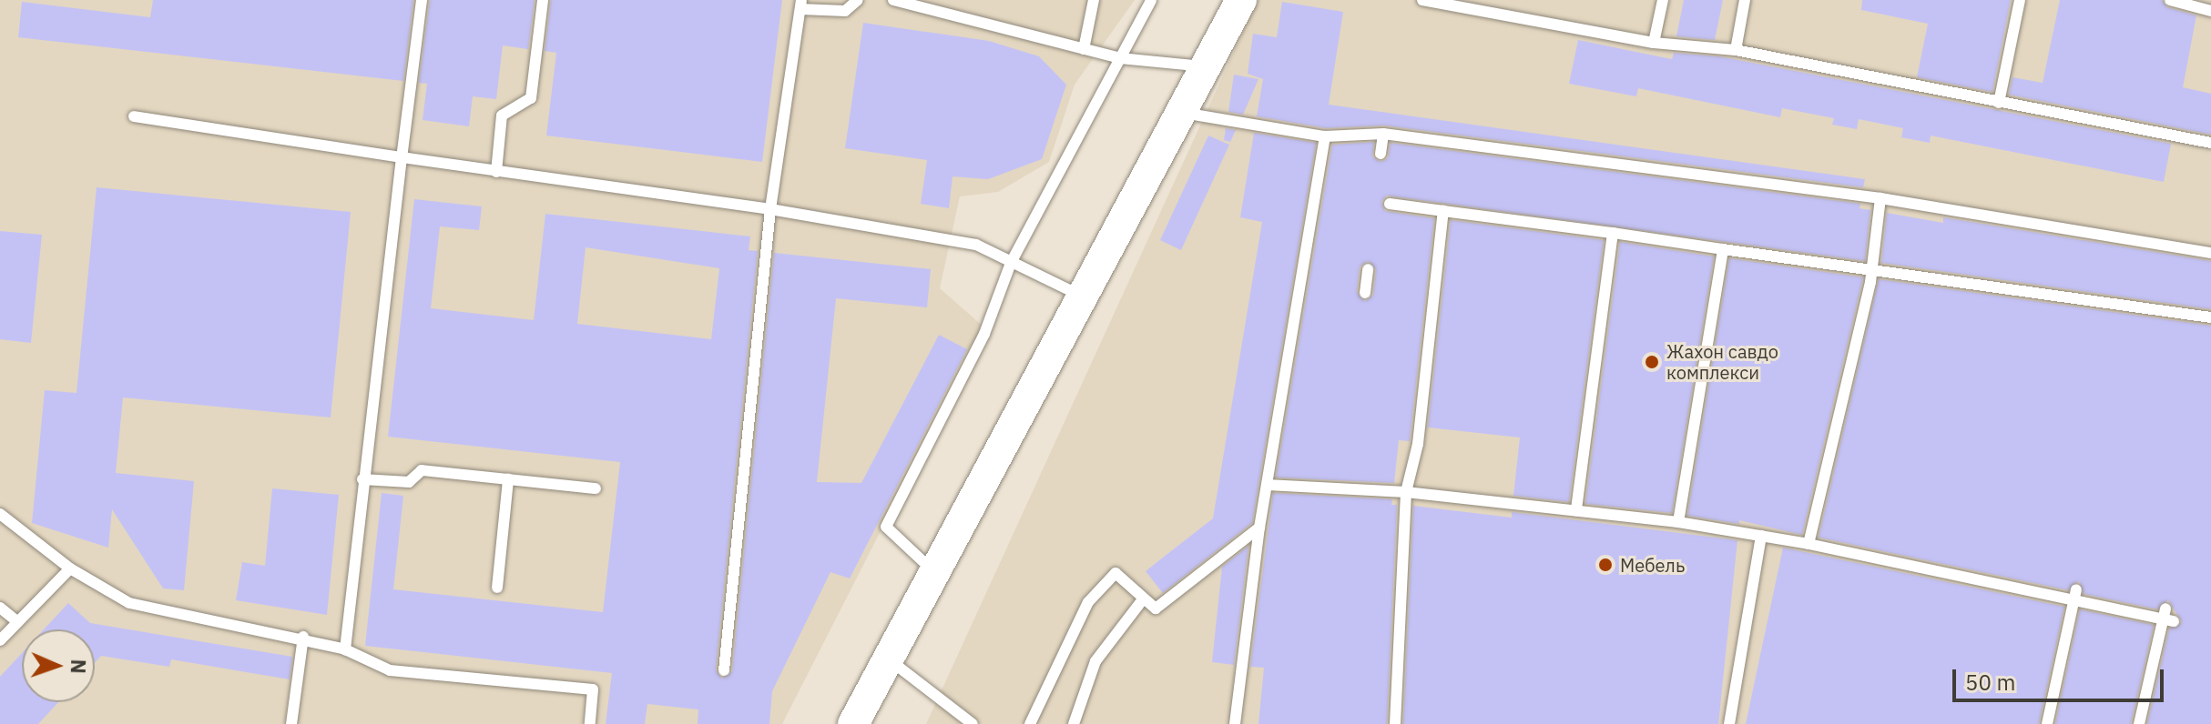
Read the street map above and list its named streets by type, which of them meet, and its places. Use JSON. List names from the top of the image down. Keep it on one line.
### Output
{"places":["Жахон савдо комплекси","Мебель"],"scale_bar":"50 m","north":"right"}
